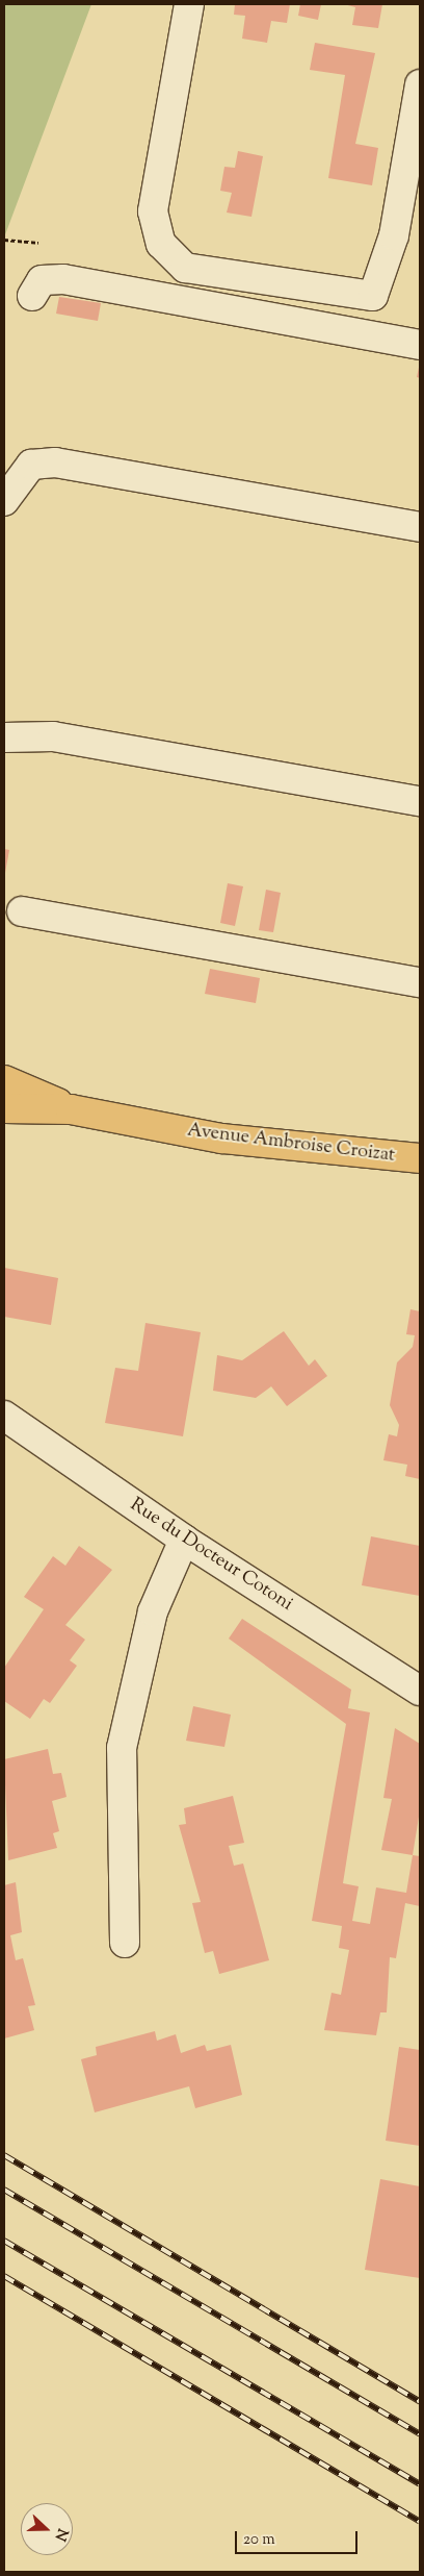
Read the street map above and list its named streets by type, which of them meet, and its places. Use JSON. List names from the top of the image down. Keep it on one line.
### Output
{"streets":{"main road":["Avenue Ambroise Croizat"],"street":["Rue du Docteur Cotoni"]},"scale_bar":"20 m","north":"right"}
